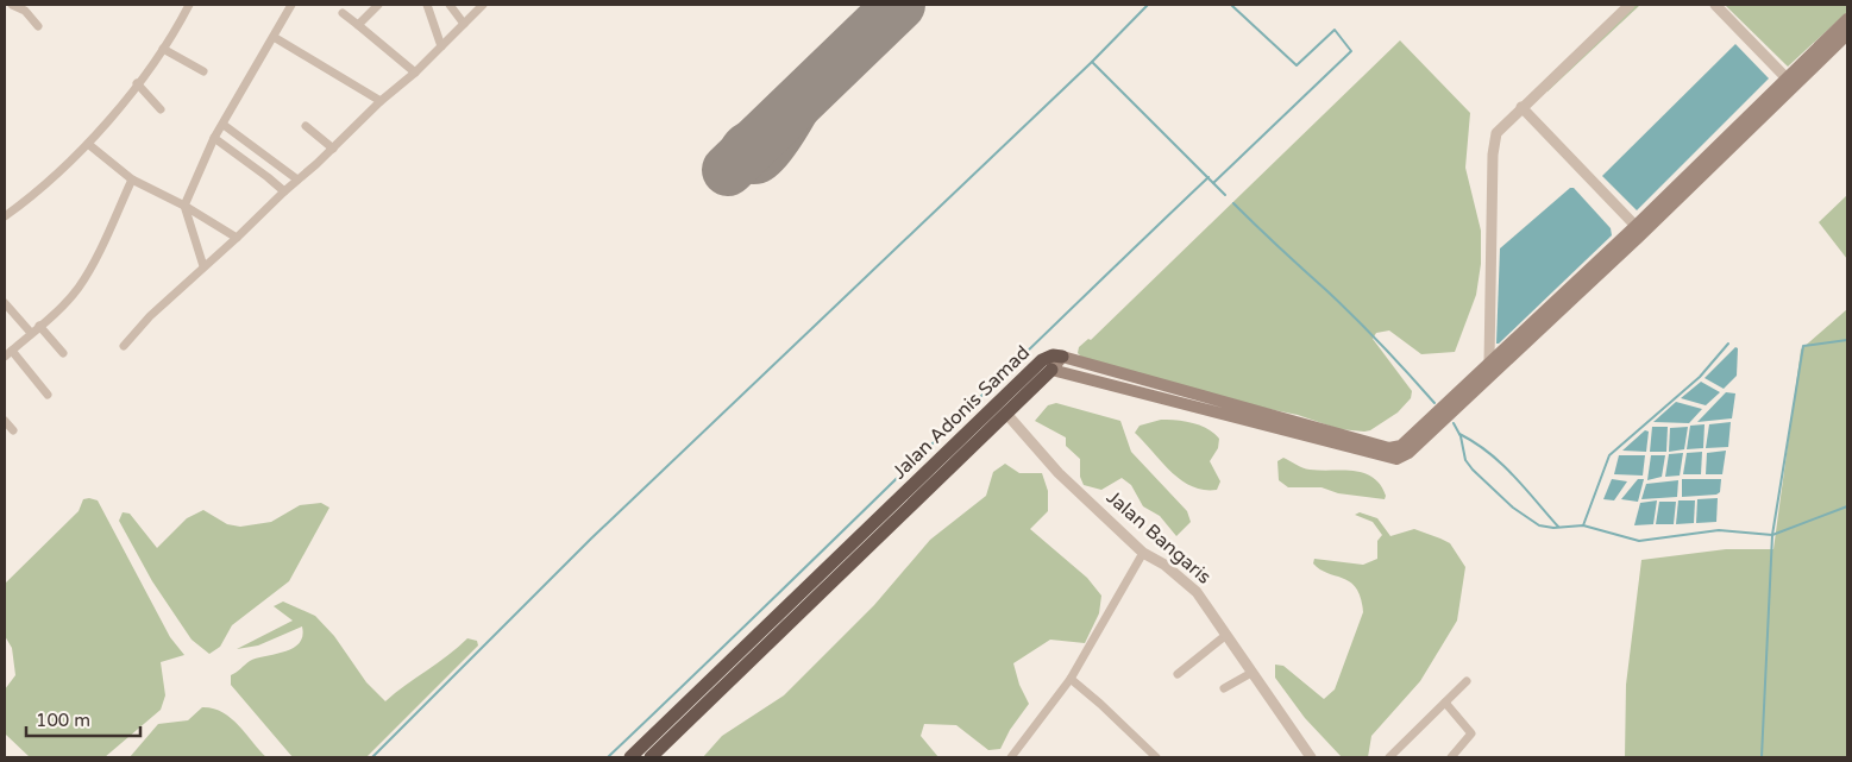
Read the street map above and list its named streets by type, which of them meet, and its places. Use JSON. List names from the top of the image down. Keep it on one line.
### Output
{"streets":{"highway":["Jalan Adonis Samad"],"street":["Jalan Bangaris"]},"crossings":[["Jalan Adonis Samad","Jalan Bangaris"]],"scale_bar":"100 m"}
